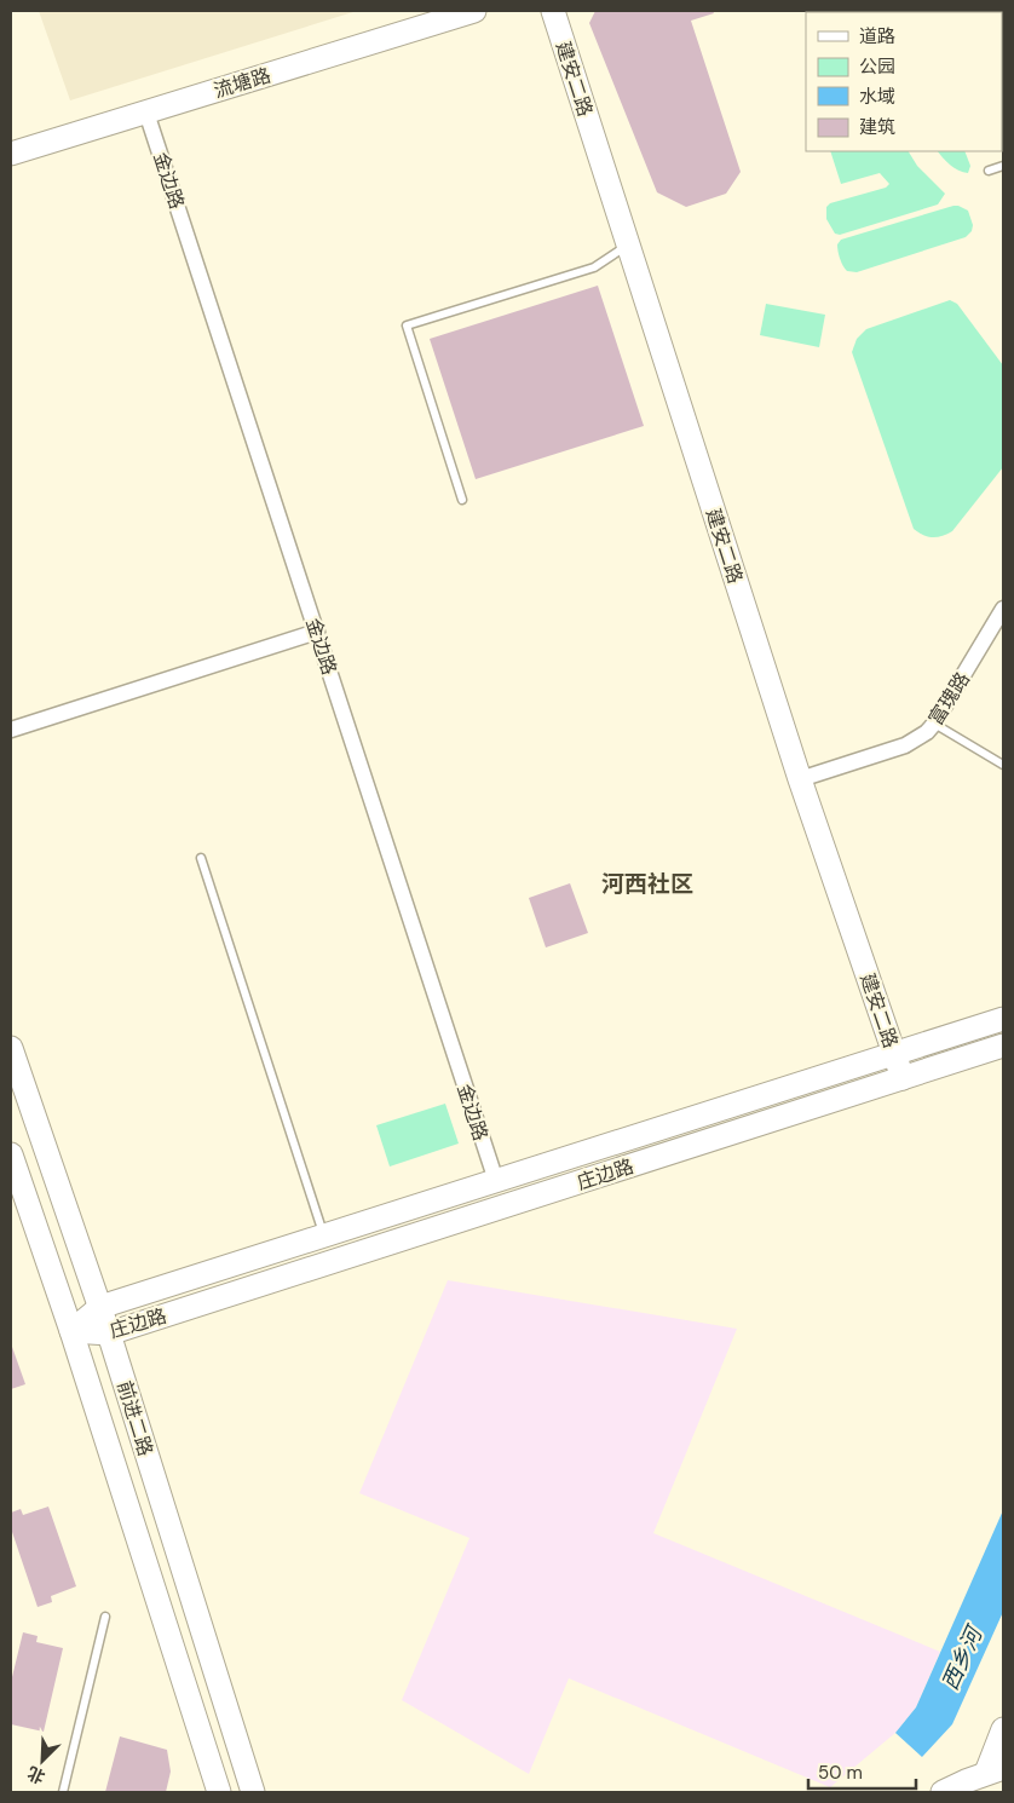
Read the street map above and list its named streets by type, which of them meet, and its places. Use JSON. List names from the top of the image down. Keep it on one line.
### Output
{"streets":{"main road":["建安二路","流塘路","庄边路","前进二路"],"street":["金边路","富瑰路"]},"crossings":[["建安二路","富瑰路"],["建安二路","庄边路"],["流塘路","金边路"],["金边路","庄边路"],["庄边路","前进二路"]],"districts":["河西社区"],"water":["西乡河"],"legend":["道路","公园","水域","建筑"],"scale_bar":"50 m","north":"bottom left"}
